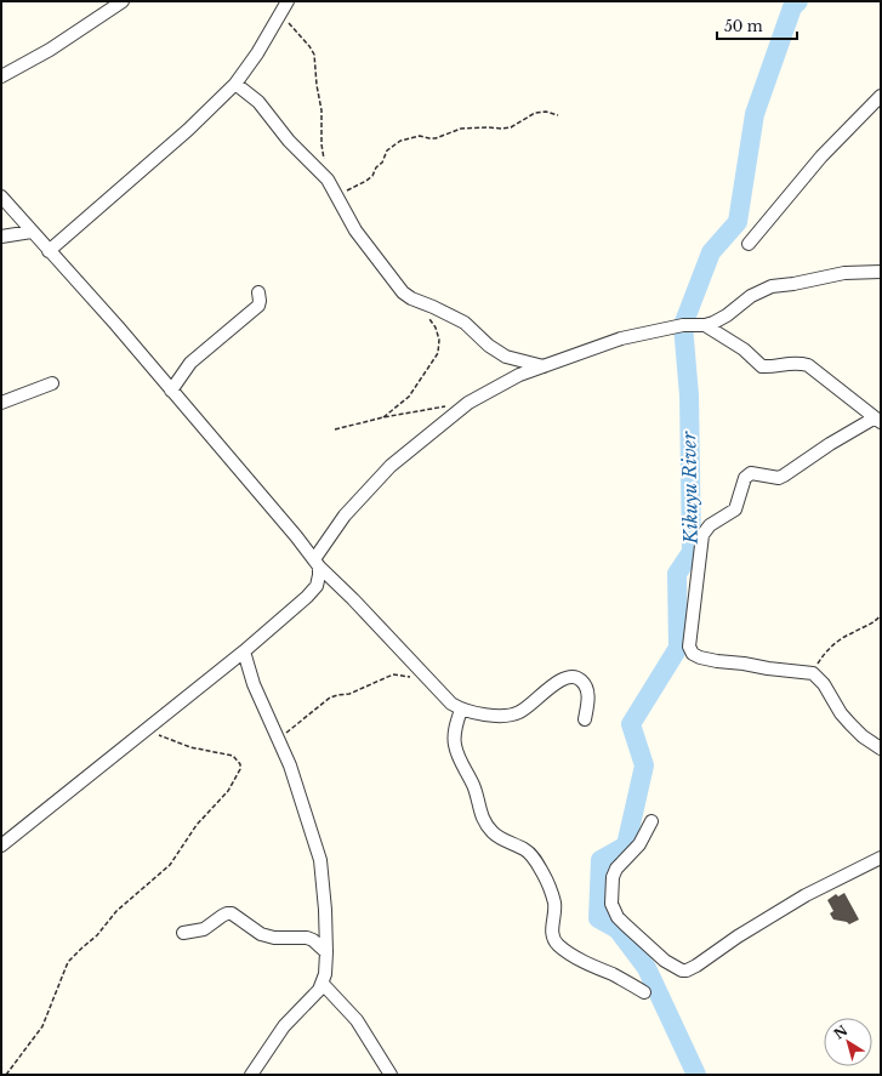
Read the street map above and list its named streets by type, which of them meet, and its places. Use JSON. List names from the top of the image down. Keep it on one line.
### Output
{"water":["Kikuyu River"],"scale_bar":"50 m","north":"top left"}
